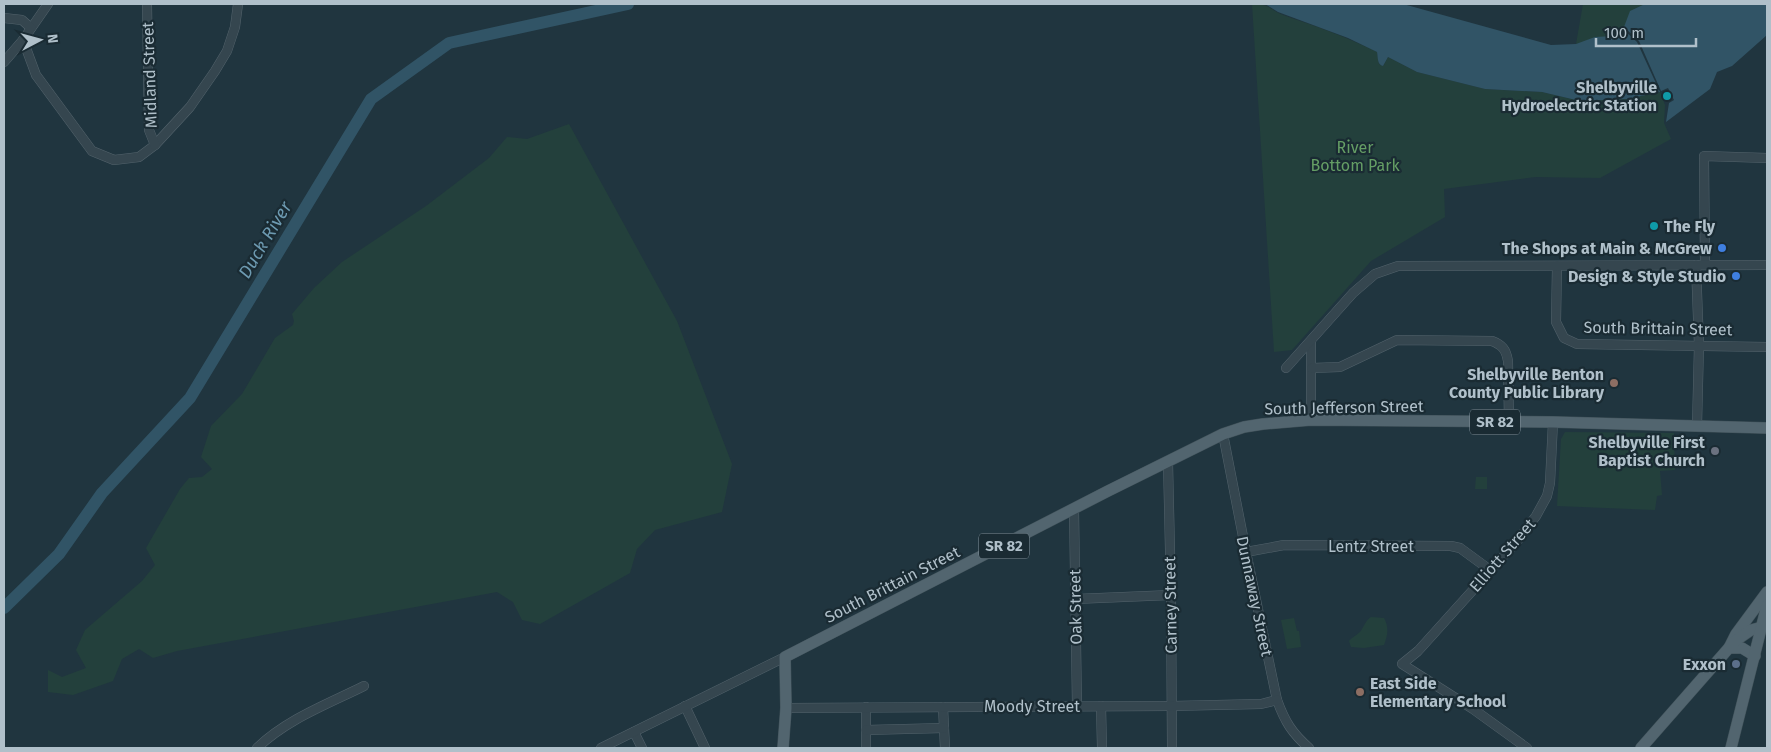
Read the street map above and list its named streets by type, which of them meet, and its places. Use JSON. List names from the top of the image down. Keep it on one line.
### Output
{"streets":{"main road":["South Brittain Street","South Jefferson Street","SR 82"],"street":["Midland Street","Lentz Street","Elliott Street","Dunnaway Street","Carney Street","Oak Street","Moody Street"]},"crossings":[["South Brittain Street","South Jefferson Street"],["South Brittain Street","Dunnaway Street"],["South Brittain Street","Carney Street"],["South Brittain Street","Oak Street"],["South Jefferson Street","Elliott Street"],["South Jefferson Street","Dunnaway Street"],["Lentz Street","Elliott Street"],["Lentz Street","Dunnaway Street"],["Dunnaway Street","Moody Street"],["Carney Street","Moody Street"],["Oak Street","Moody Street"]],"water":["Duck River"],"parks":["River Bottom Park"],"places":["Shelbyville Hydroelectric Station","The Fly","The Shops at Main & McGrew","Design & Style Studio","Shelbyville Benton County Public Library","Shelbyville First Baptist Church","Exxon","East Side Elementary School"],"scale_bar":"100 m","north":"right"}
